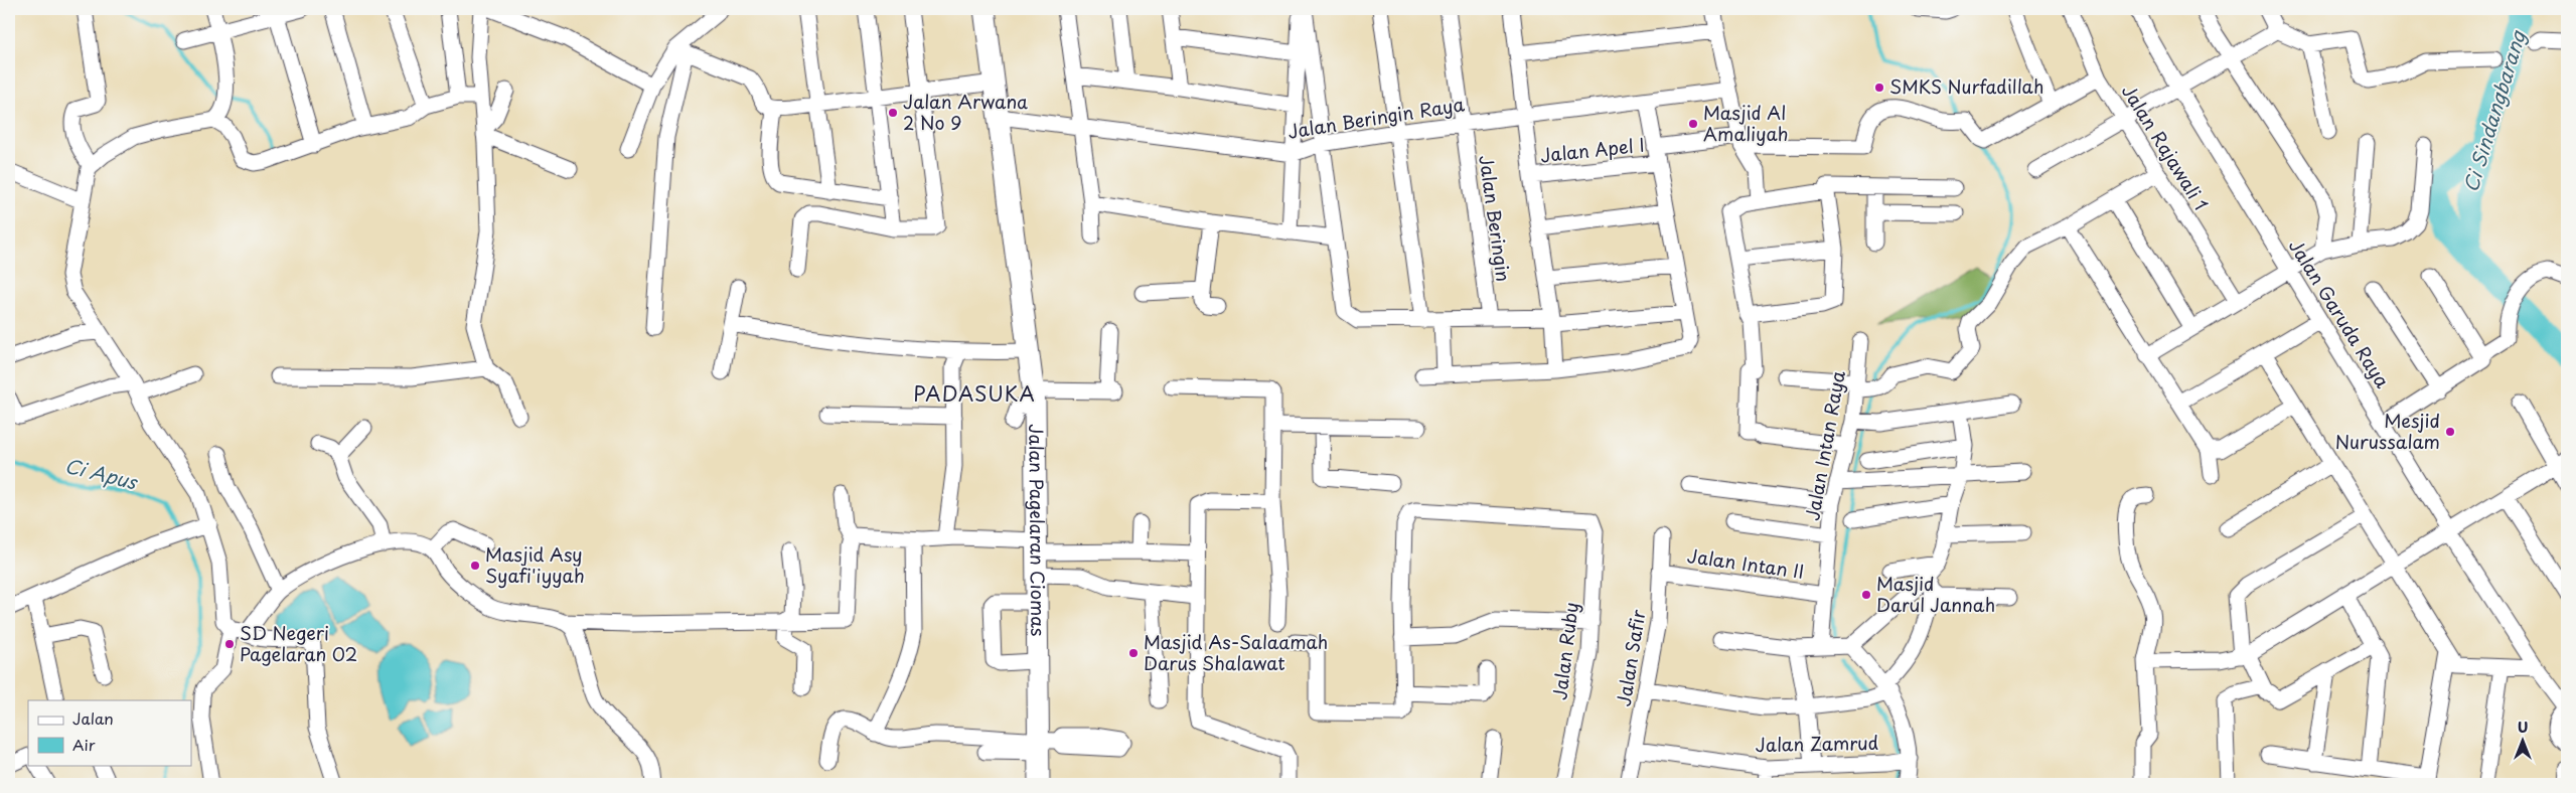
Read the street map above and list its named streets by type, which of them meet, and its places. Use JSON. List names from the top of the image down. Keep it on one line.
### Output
{"streets":{"main road":["Jalan Pagelaran Ciomas"],"street":["Jalan Beringin Raya","Jalan Rajawali 1","Jalan Apel I","Jalan Beringin","Jalan Garuda Raya","Jalan Intan Raya","Jalan Intan II","Jalan Ruby","Jalan Safir","Jalan Zamrud"]},"crossings":[["Jalan Beringin Raya","Jalan Beringin"],["Jalan Beringin Raya","Jalan Pagelaran Ciomas"],["Jalan Intan Raya","Jalan Intan II"],["Jalan Intan II","Jalan Safir"],["Jalan Safir","Jalan Zamrud"]],"districts":["PADASUKA"],"water":["Ci Sindangbarang","Ci Apus"],"places":["SMKS Nurfadillah","Jalan Arwana 2 No 9","Masjid Al Amaliyah","Mesjid Nurussalam","Masjid Asy Syafi'iyyah","Masjid Darul Jannah","SD Negeri Pagelaran 02","Masjid As-Salaamah Darus Shalawat"],"legend":["Jalan","Air"],"north":"top"}
